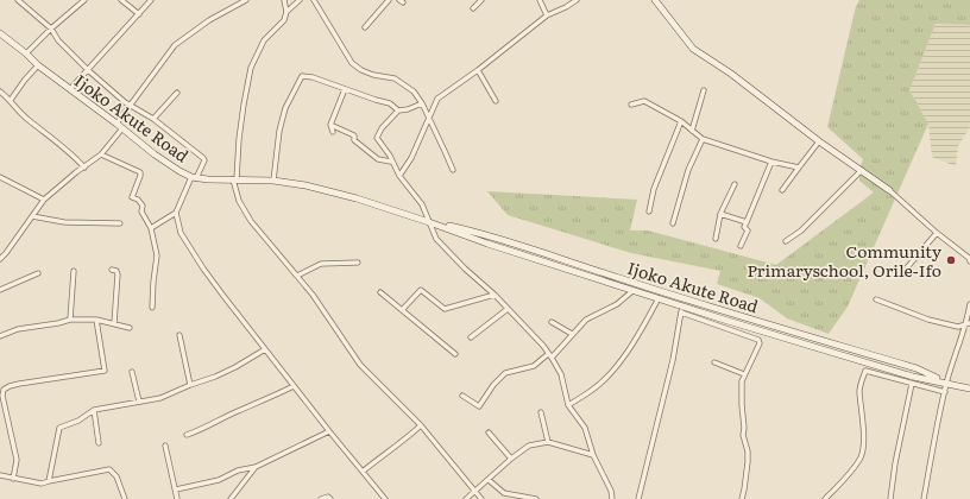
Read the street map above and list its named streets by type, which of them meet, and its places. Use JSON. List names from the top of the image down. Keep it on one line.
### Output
{"streets":{"main road":["Ijoko Akute Road"]},"places":["Community Primaryschool, Orile-Ifo"]}
